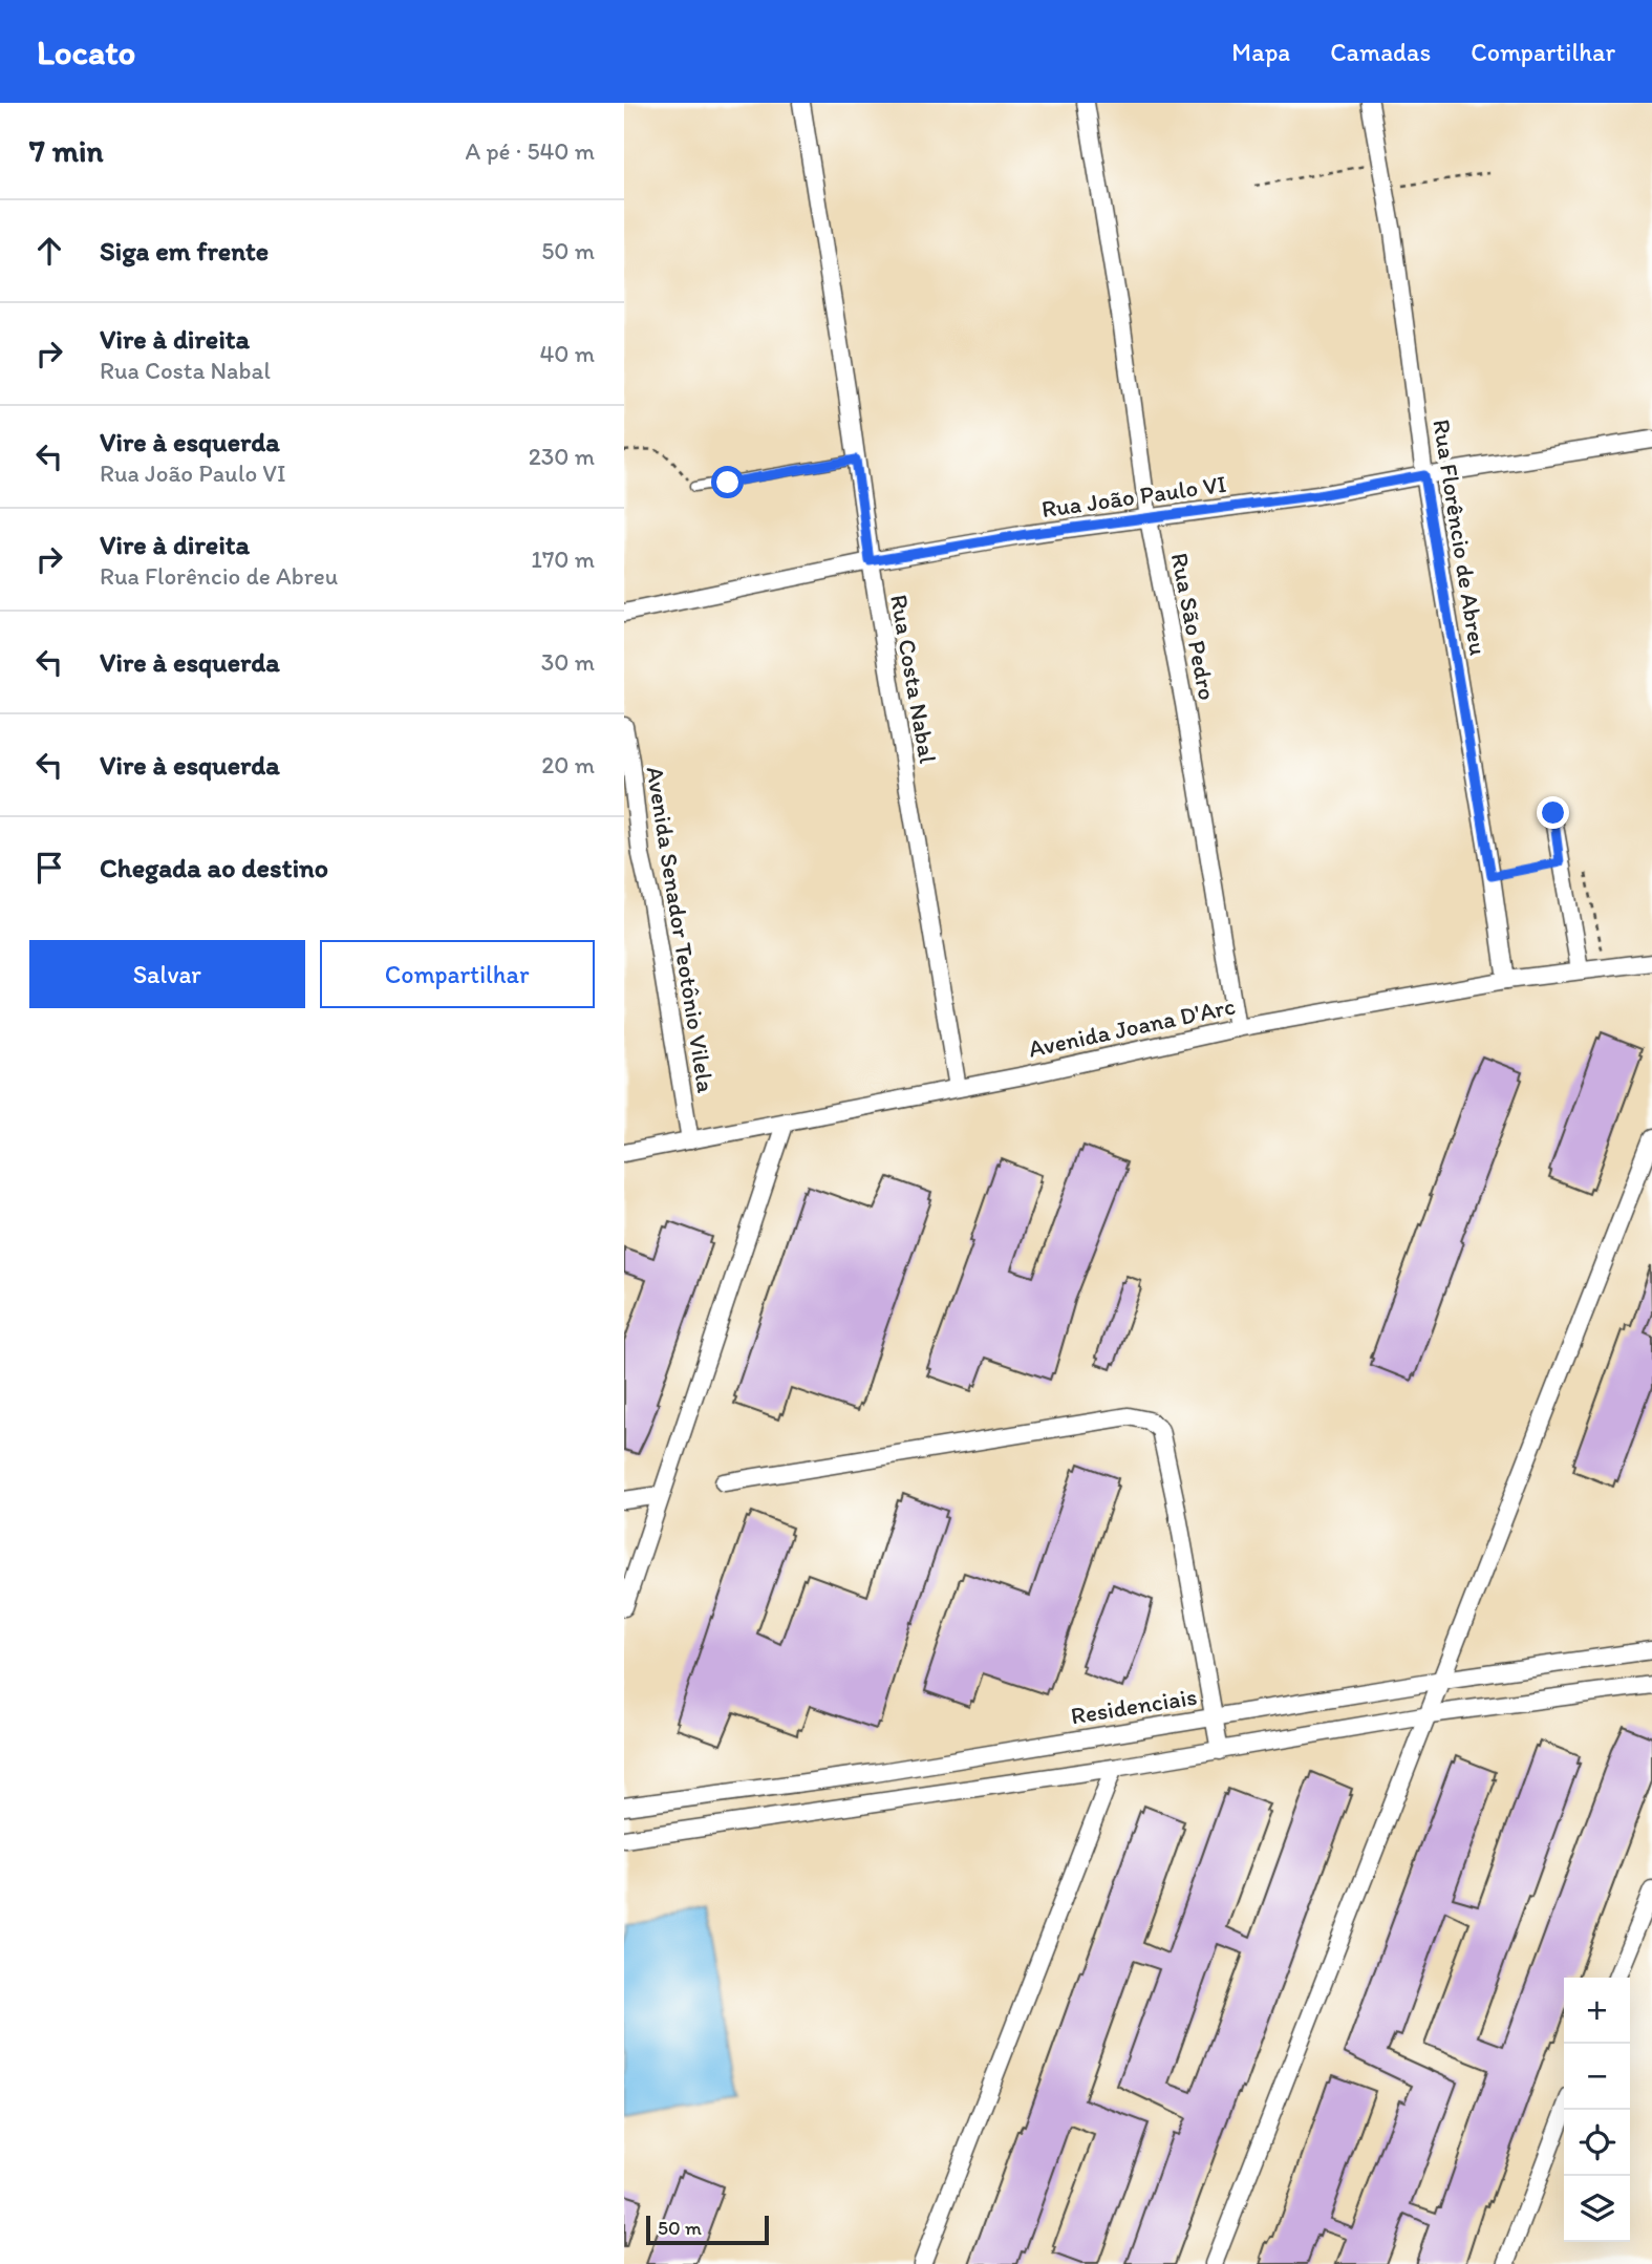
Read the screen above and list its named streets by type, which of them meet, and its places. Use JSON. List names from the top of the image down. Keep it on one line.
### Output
{"streets":{"street":["Rua João Paulo VI","Rua Florêncio de Abreu","Rua São Pedro","Rua Costa Nabal","Avenida Senador Teotônio Vilela","Avenida Joana D'Arc","Residenciais"]},"crossings":[["Rua João Paulo VI","Rua Florêncio de Abreu"],["Rua João Paulo VI","Rua São Pedro"],["Rua João Paulo VI","Rua Costa Nabal"],["Rua Florêncio de Abreu","Avenida Joana D'Arc"],["Rua São Pedro","Avenida Joana D'Arc"],["Rua Costa Nabal","Avenida Joana D'Arc"],["Avenida Senador Teotônio Vilela","Avenida Joana D'Arc"]],"scale_bar":"50 m","page":{"header":"Locato","nav":["Mapa","Camadas","Compartilhar"],"heading":["7 min","A pé · 540 m"],"list":[["Siga em frente","50 m"],["Vire à direita","Rua Costa Nabal","40 m"],["Vire à esquerda","Rua João Paulo VI","230 m"],["Vire à direita","Rua Florêncio de Abreu","170 m"],["Vire à esquerda","30 m"],["Vire à esquerda","20 m"],"Chegada ao destino"],"buttons":["Salvar","Compartilhar"],"map_buttons":["+","−"],"scale":"50 m"}}
